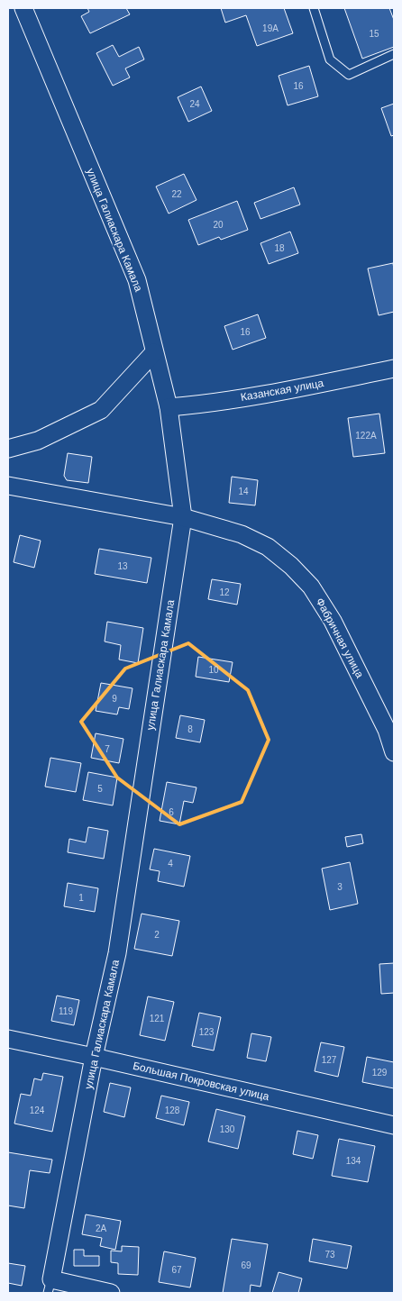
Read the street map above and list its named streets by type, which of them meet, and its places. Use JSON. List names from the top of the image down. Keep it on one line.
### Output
{"streets":{"street":["улица Галиаскара Камала","Казанская улица","Фабричная улица","Большая Покровская улица"]},"crossings":[["улица Галиаскара Камала","Казанская улица"],["улица Галиаскара Камала","Фабричная улица"],["улица Галиаскара Камала","Большая Покровская улица"]],"house_numbers":["19А","15","16","24","22","20","18","16","122А","14","13","12","10","9","8","7","5","6","4","3","1","2","119","121","123","127","129","124","128","130","134","2А","73","69","67"]}
